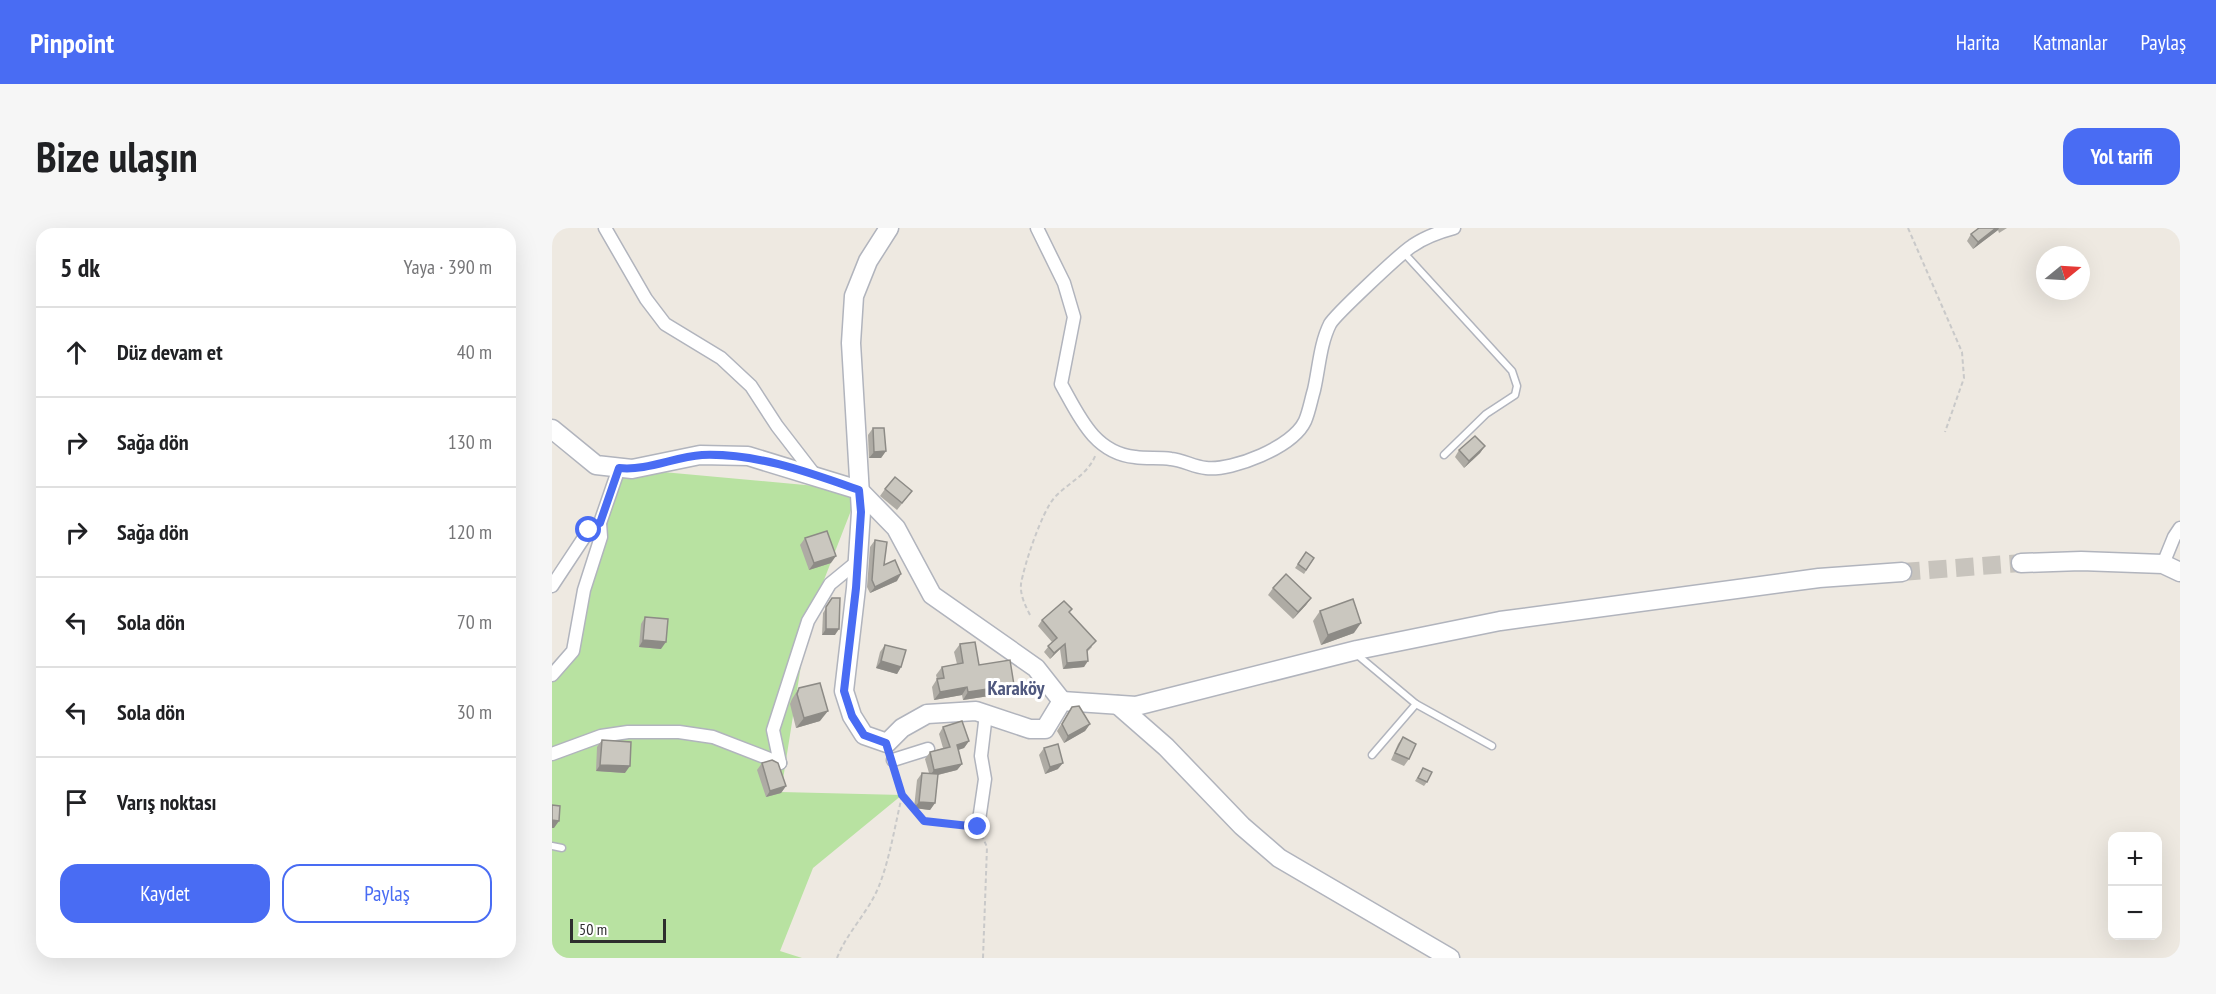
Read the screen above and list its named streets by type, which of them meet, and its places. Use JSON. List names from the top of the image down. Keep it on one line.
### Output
{"districts":["Karaköy"],"scale_bar":"50 m","north":"right","page":{"header":"Pinpoint","nav":["Harita","Katmanlar","Paylaş"],"buttons":["Yol tarifi",["Kaydet","Paylaş"]],"title":"Bize ulaşın","heading":["5 dk","Yaya · 390 m"],"list":[["Düz devam et","40 m"],["Sağa dön","130 m"],["Sağa dön","120 m"],["Sola dön","70 m"],["Sola dön","30 m"],"Varış noktası"],"map_buttons":["+","−"],"scale":"50 m"}}
